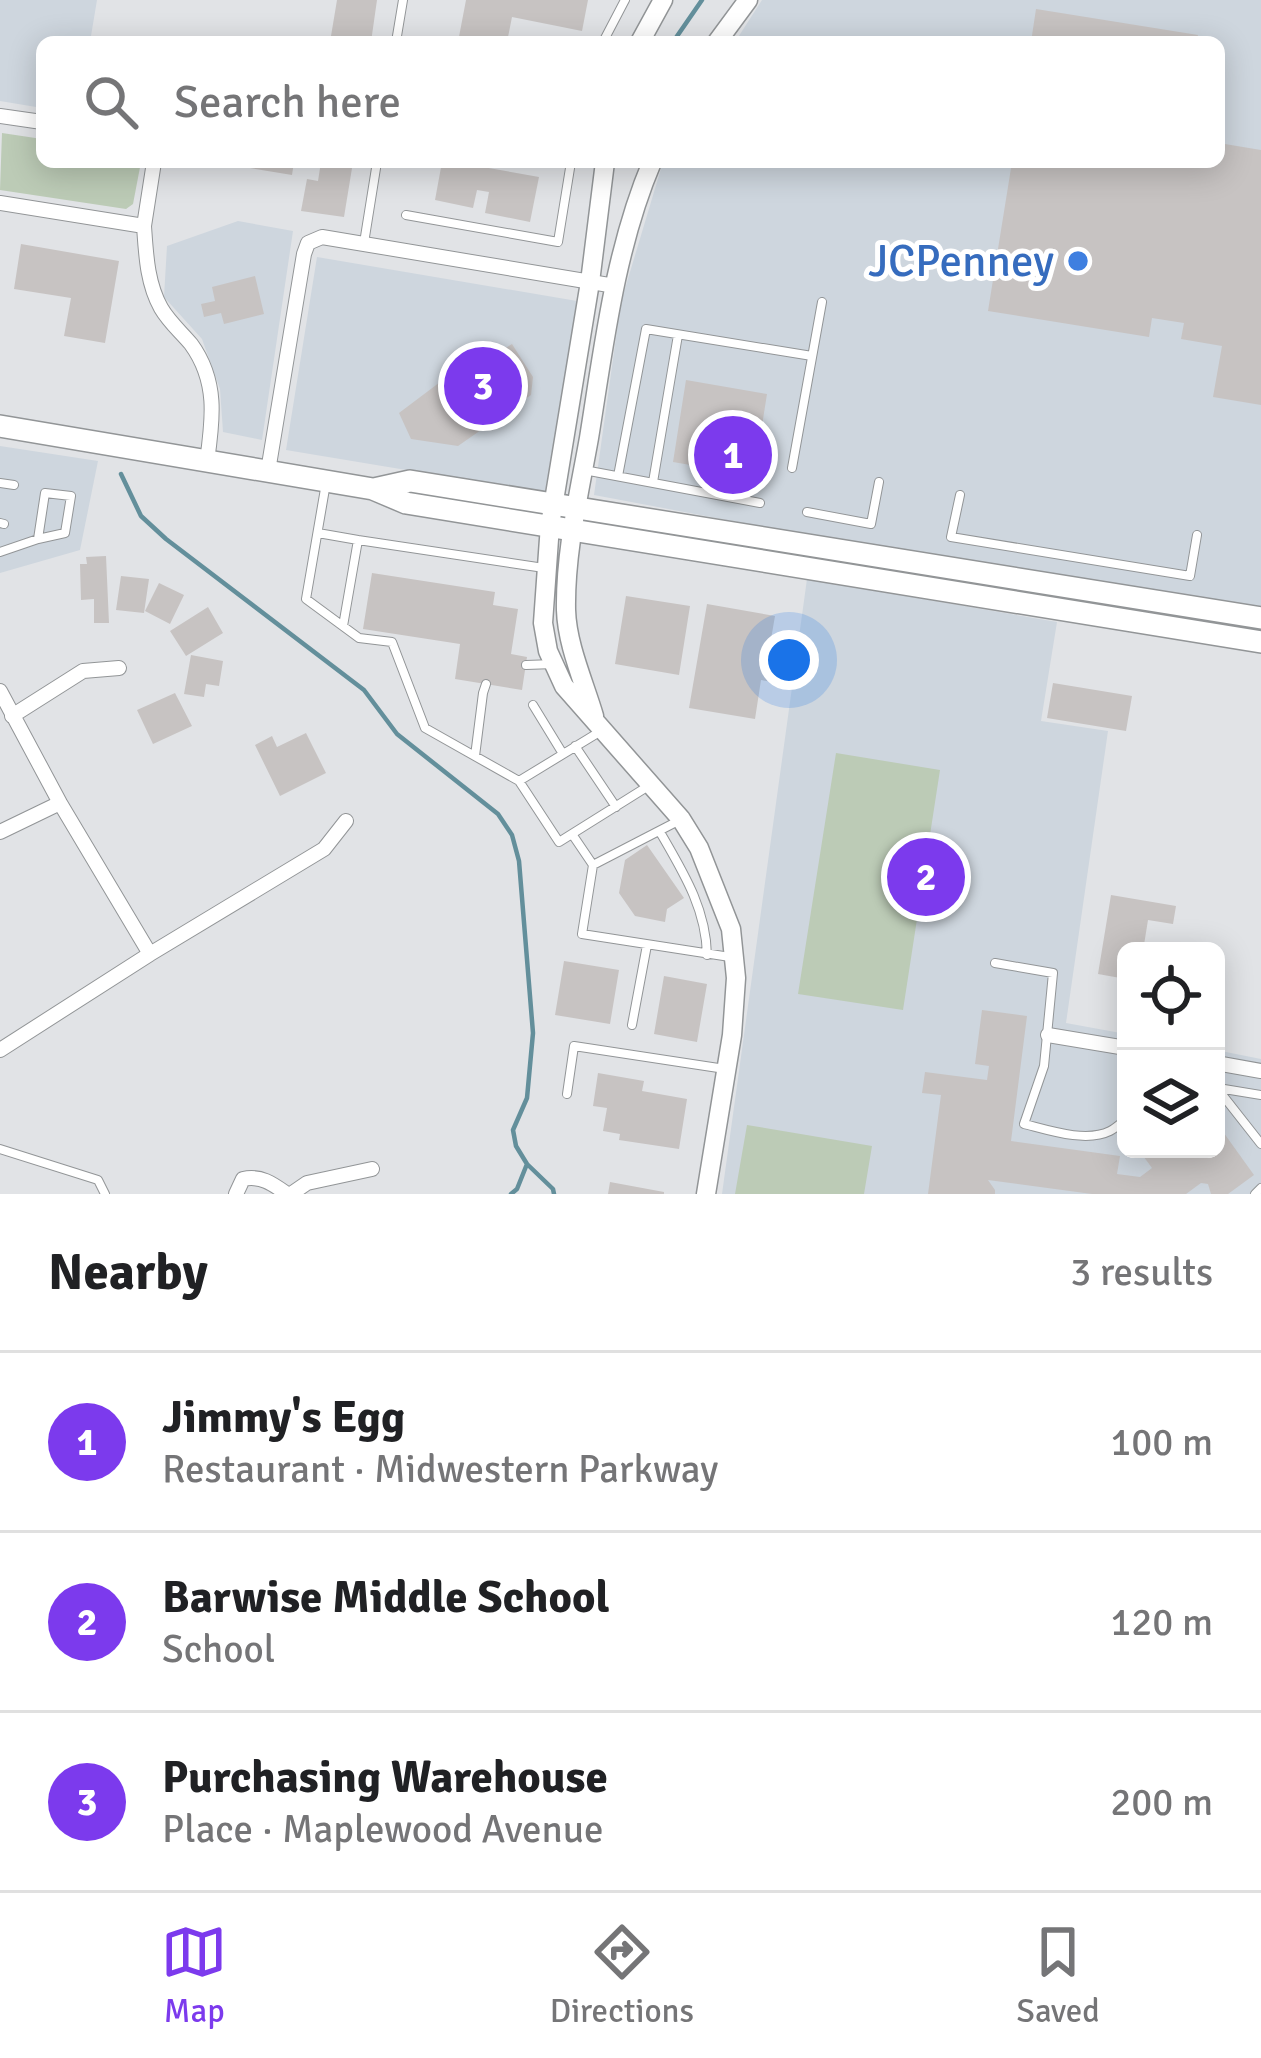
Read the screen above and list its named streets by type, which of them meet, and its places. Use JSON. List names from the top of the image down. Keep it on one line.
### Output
{"places":["JCPenney"],"page":{"search":"Search here","pins":["3","1","2"],"heading":["Nearby","3 results"],"list":[{"mark":"1","name":"Jimmy's Egg","note":"Restaurant · Midwestern Parkway","value":"100 m"},{"mark":"2","name":"Barwise Middle School","note":"School","value":"120 m"},{"mark":"3","name":"Purchasing Warehouse","note":"Place · Maplewood Avenue","value":"200 m"}],"nav":["Map","Directions","Saved"]}}
